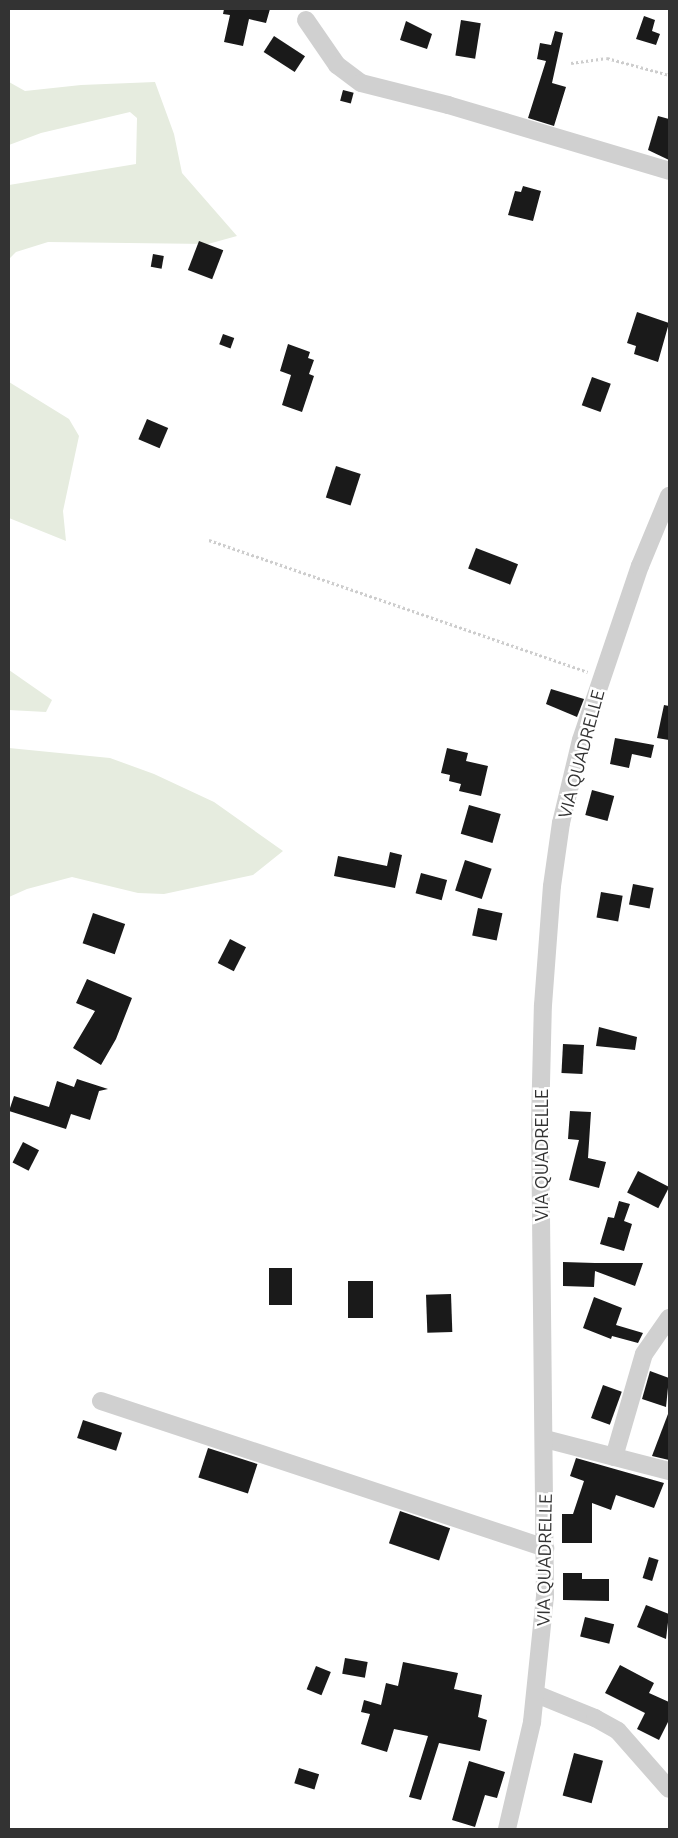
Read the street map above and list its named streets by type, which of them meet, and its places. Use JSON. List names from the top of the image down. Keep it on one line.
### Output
{"streets":{"street":["VIA QUADRELLE"]}}
